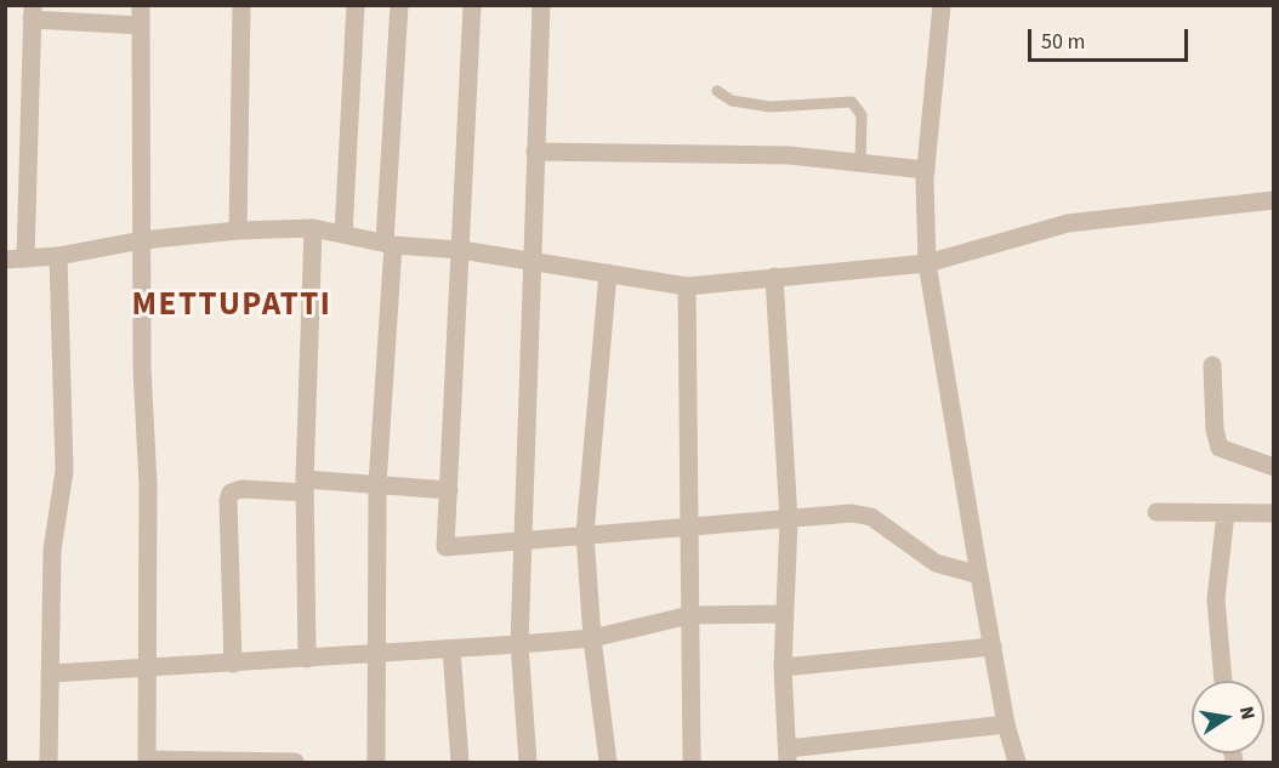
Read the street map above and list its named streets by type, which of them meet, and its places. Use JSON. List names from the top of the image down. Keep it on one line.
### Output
{"districts":["METTUPATTI"],"scale_bar":"50 m","north":"right"}
